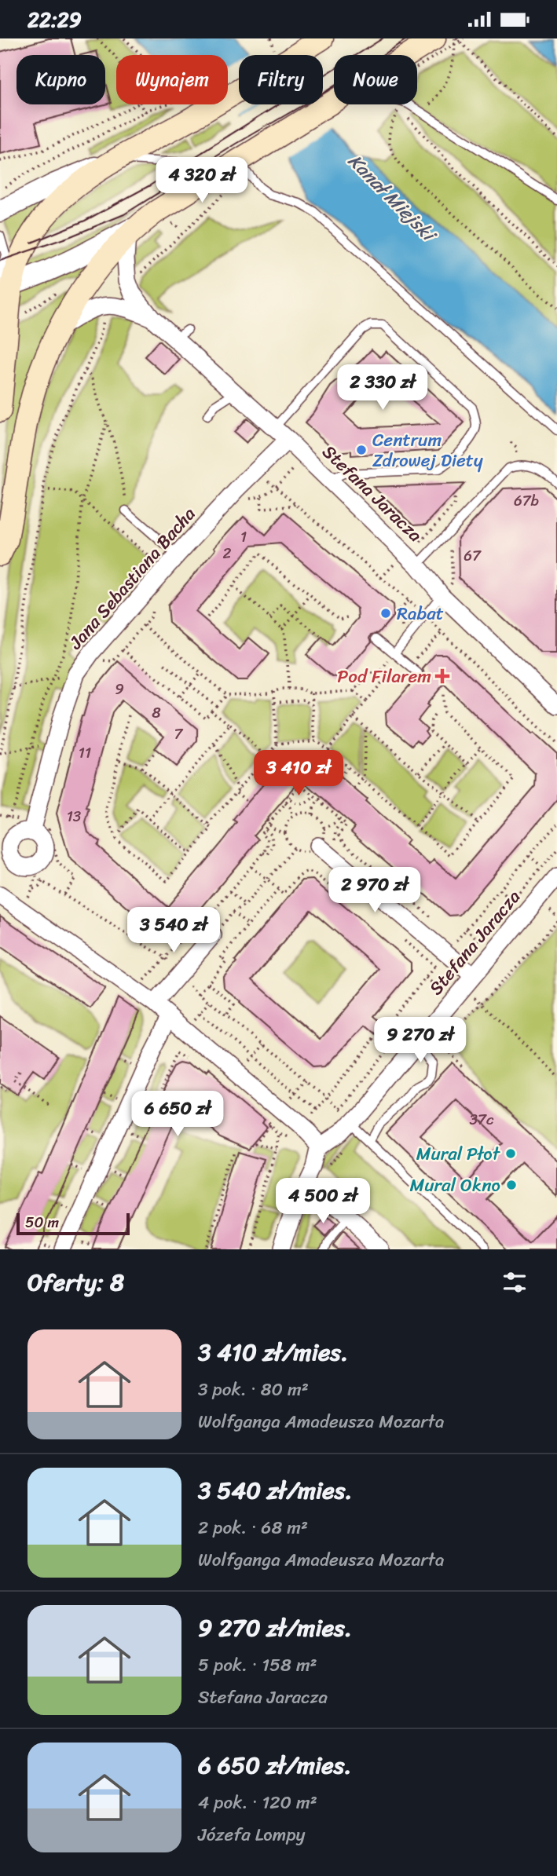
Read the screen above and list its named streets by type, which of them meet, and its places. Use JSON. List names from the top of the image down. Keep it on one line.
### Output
{"streets":{"street":["Stefana Jaracza","Jana Sebastiana Bacha"]},"crossings":[["Stefana Jaracza","Jana Sebastiana Bacha"]],"water":["Kanał Miejski"],"places":{"other":["Centrum Zdrowej Diety","Rabat","Mural Płot","Mural Okno"],"health":["Pod Filarem"]},"house_numbers":["67b","1","2","67","9","8","7","11","13","37c"],"scale_bar":"50 m","page":{"status":"22:29","chip":["Kupno","Wynajem","Filtry","Nowe"],"price":["4 320 zł","2 330 zł","3 410 zł","2 970 zł","3 540 zł","9 270 zł","6 650 zł","4 500 zł"],"scale":"50 m","heading":"Oferty: 8","list":[{"name":"3 410 zł/mies.","note":"3 pok. · 80 m² · Wolfganga Amadeusza Mozarta"},{"name":"3 540 zł/mies.","note":"2 pok. · 68 m² · Wolfganga Amadeusza Mozarta"},{"name":"9 270 zł/mies.","note":"5 pok. · 158 m² · Stefana Jaracza"},{"name":"6 650 zł/mies.","note":"4 pok. · 120 m² · Józefa Lompy"}]}}
